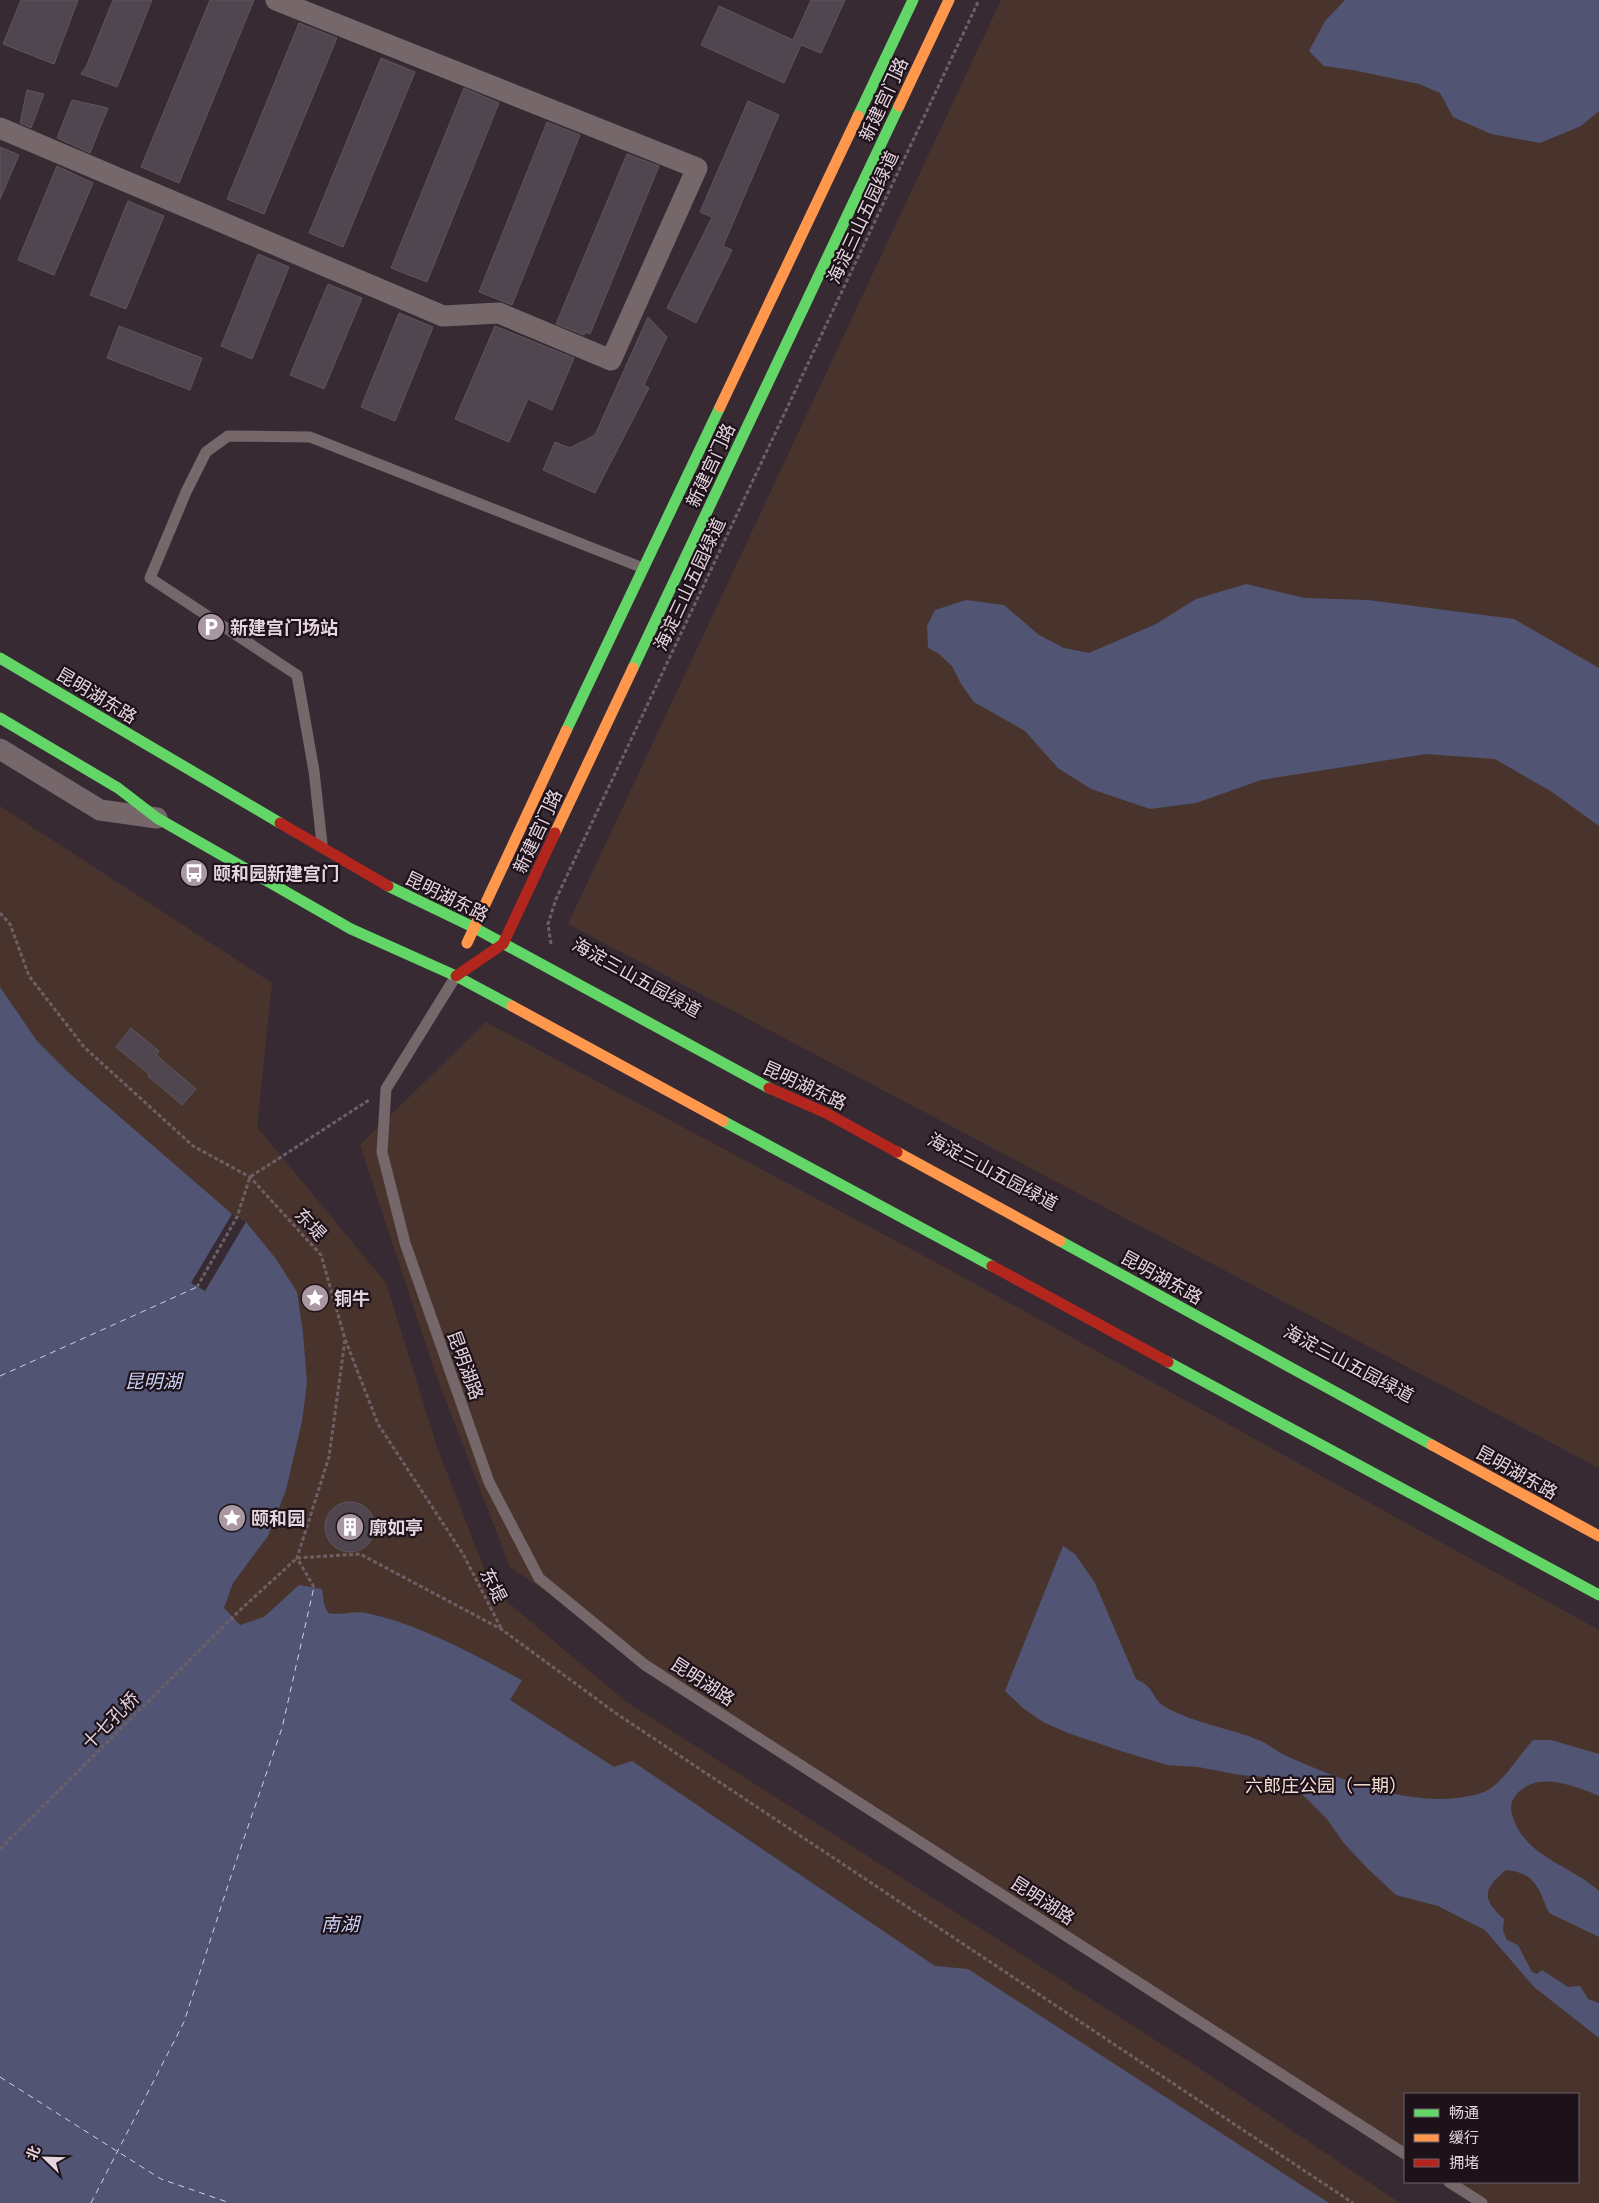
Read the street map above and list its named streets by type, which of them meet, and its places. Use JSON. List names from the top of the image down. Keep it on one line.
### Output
{"streets":{"main road":["新建宫门路","昆明湖东路"],"lane":["昆明湖路"],"path":["海淀三山五园绿道","东堤","十七孔桥"]},"crossings":[["新建宫门路","昆明湖东路"],["新建宫门路","昆明湖路"]],"water":["昆明湖","南湖"],"parks":["六郎庄公园（一期）"],"places":{"parking":["新建宫门场站"],"bus stop":["颐和园新建宫门"],"place":["铜牛","颐和园"],"building":["廓如亭"]},"legend":["畅通","缓行","拥堵"],"north":"top left"}
